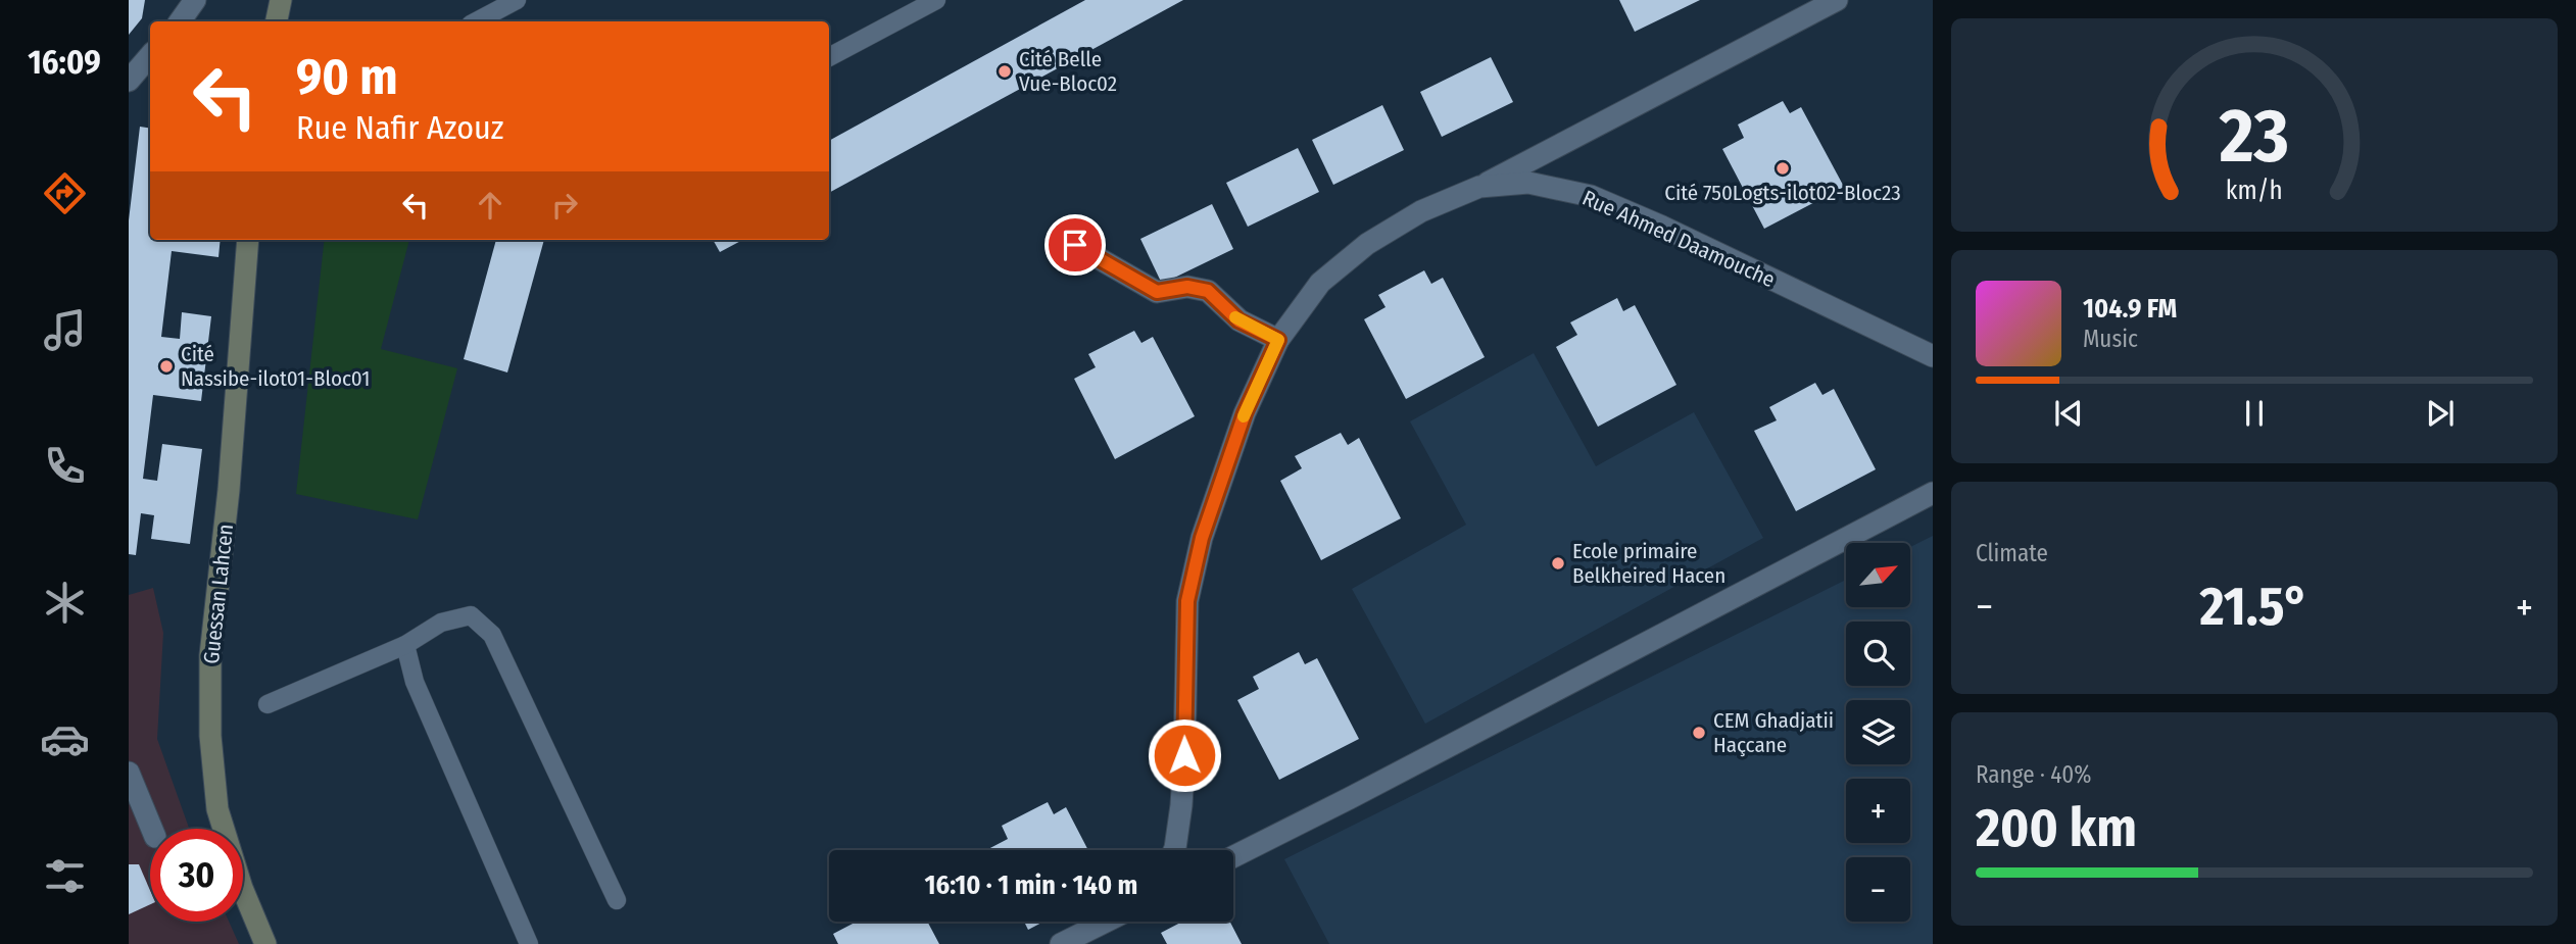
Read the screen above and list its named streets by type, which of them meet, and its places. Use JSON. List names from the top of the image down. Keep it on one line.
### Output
{"streets":{"main road":["Guessan Lahcen"],"street":["Rue Ahmed Daamouche"]},"places":["Cité Belle Vue-Bloc02","Cité 750Logts-ilot02-Bloc23","Cité Nassibe-ilot01-Bloc01","Ecole primaire Belkheired Hacen","CEM Ghadjatii Haçcane"],"north":"top right","page":{"tabs":"16:09","turn":["90 m","Rue Nafir Azouz"],"song":["104.9 FM","Music"],"tile":["Climate",["Range · 40%","200 km"]],"map_buttons":["+","−"],"heat":["−","21.5°","+"],"limit":"30","trip":"16:10 · 1 min · 140 m","gauge":["23","km/h"]}}
